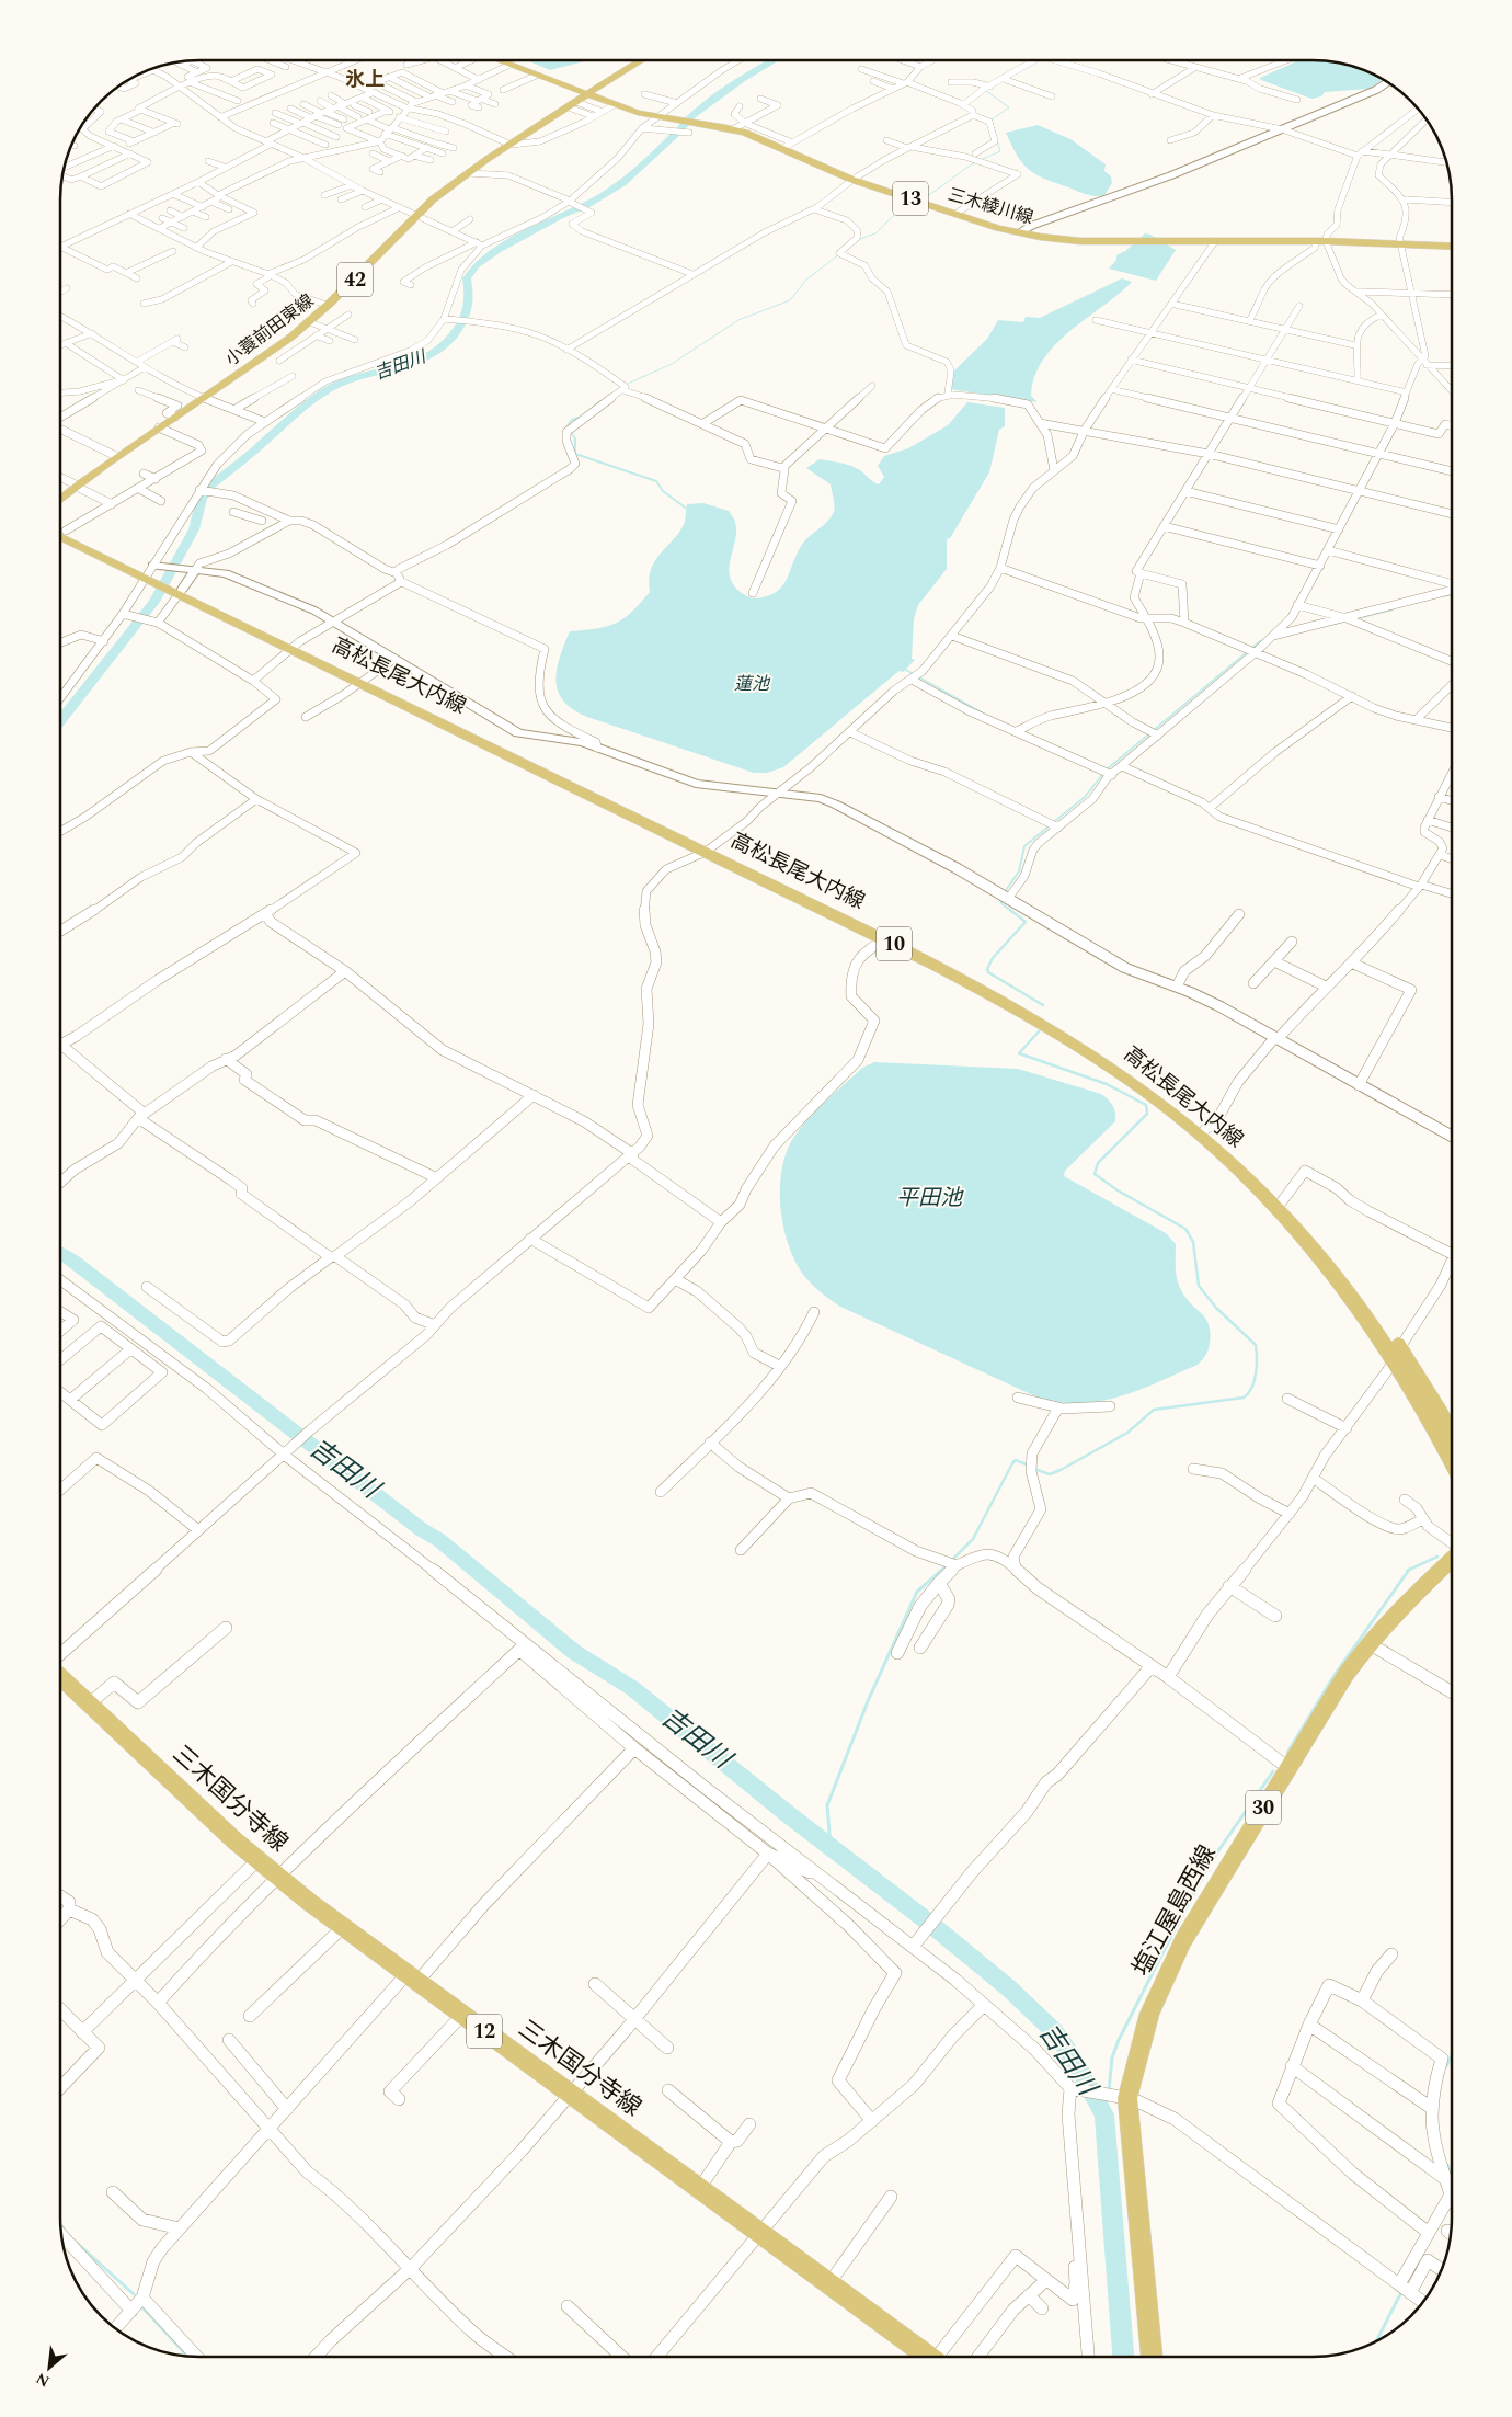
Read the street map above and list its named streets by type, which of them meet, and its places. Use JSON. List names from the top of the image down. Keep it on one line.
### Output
{"streets":{"main road":["13","三木綾川線","42","小蓑前田東線","高松長尾大内線","10","三木国分寺線","30","塩江屋島西線","12"]},"crossings":[["三木綾川線","小蓑前田東線"]],"districts":["氷上"],"water":["吉田川","蓮池","平田池"],"north":"bottom left"}
